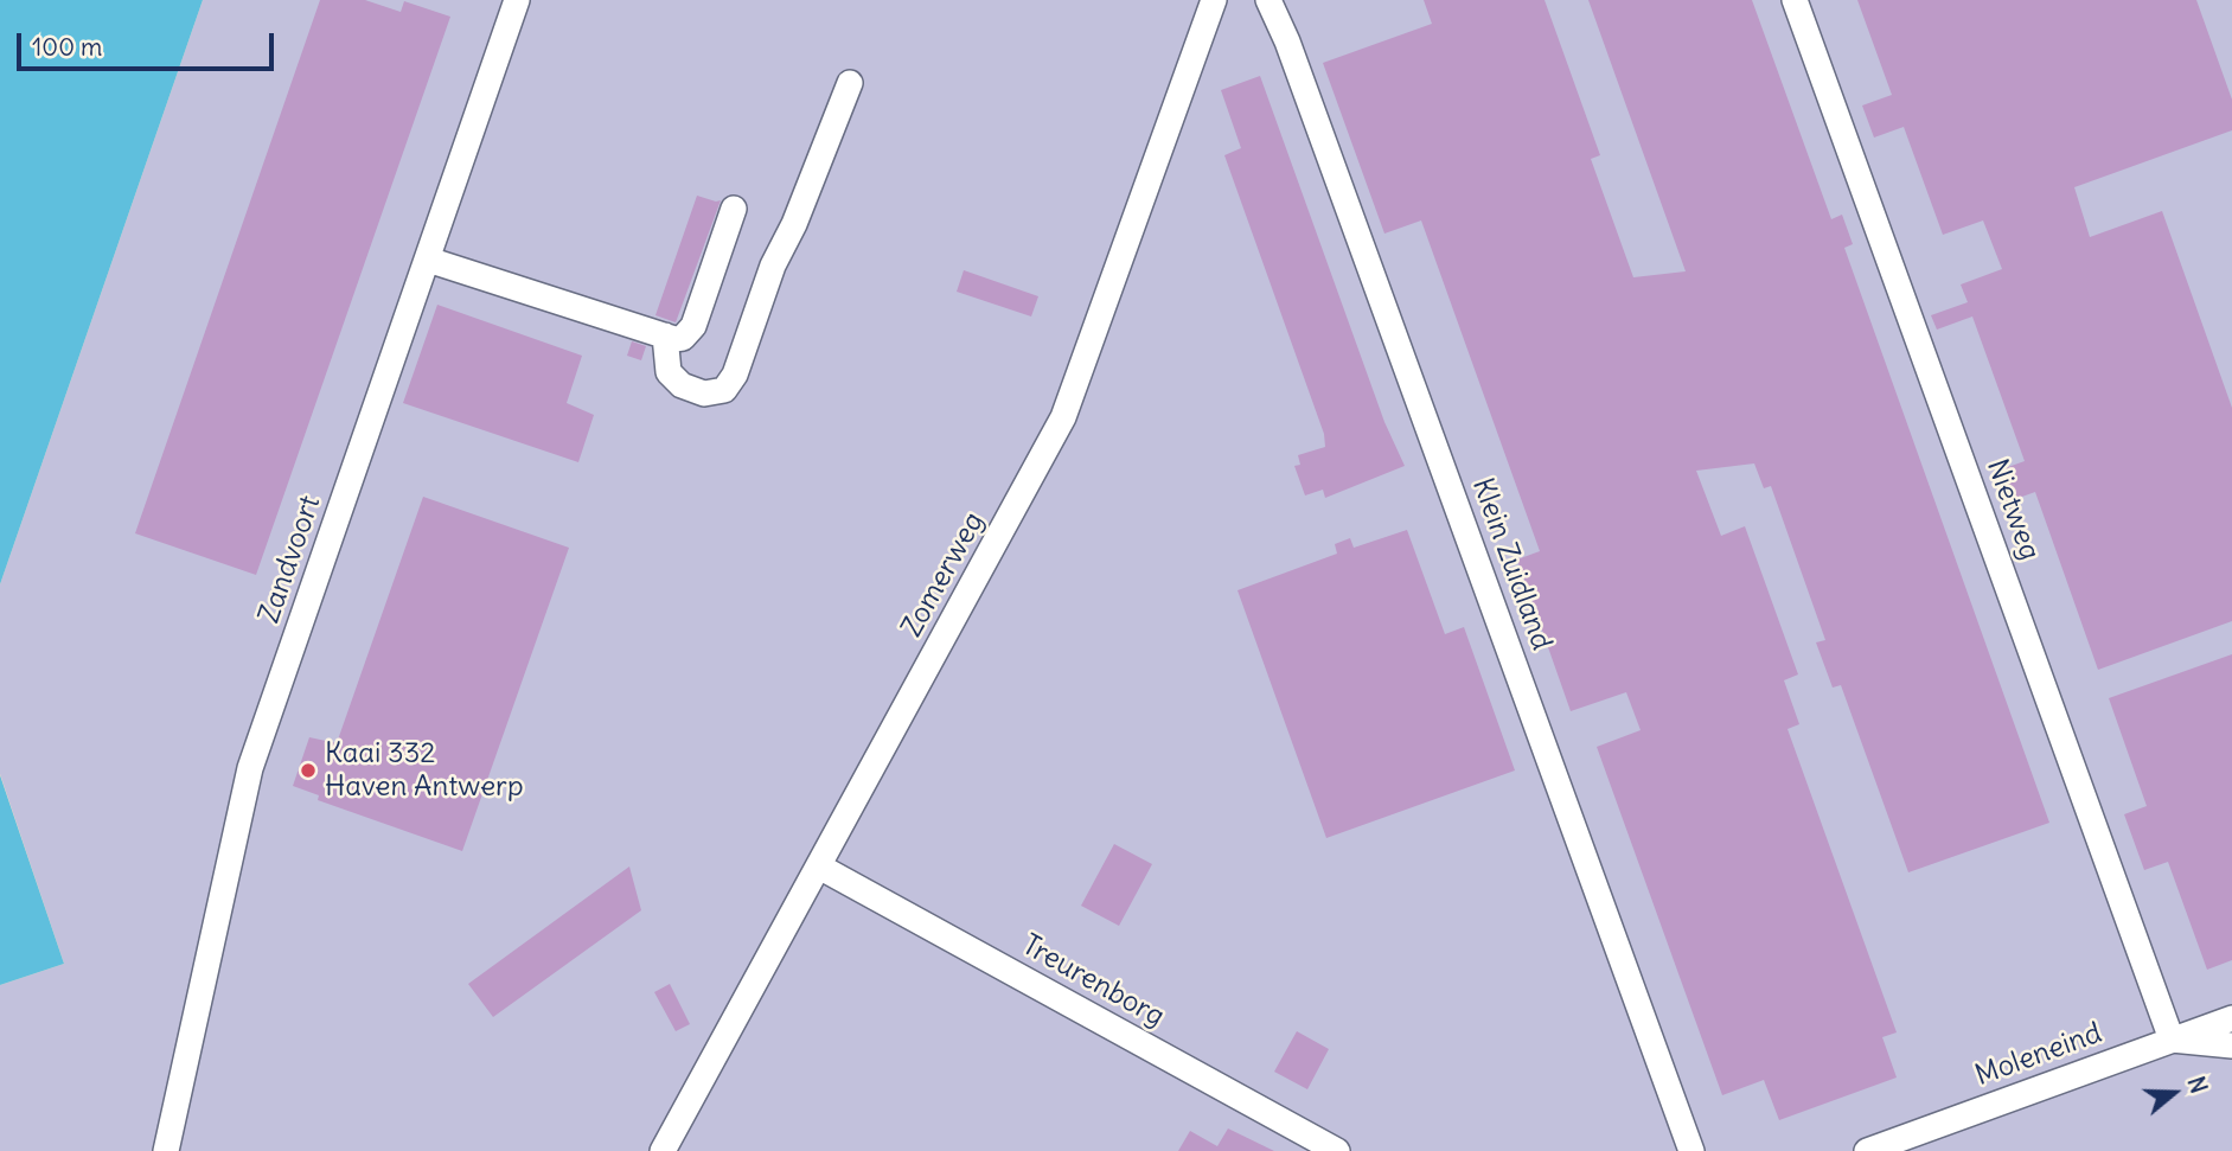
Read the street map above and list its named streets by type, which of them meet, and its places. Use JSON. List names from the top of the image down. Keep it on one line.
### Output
{"streets":{"street":["Nietweg","Zandvoort","Klein Zuidland","Zomerweg","Treurenborg","Moleneind"]},"crossings":[["Nietweg","Moleneind"],["Zomerweg","Treurenborg"]],"places":["Kaai 332 Haven Antwerp"],"scale_bar":"100 m","north":"right"}
